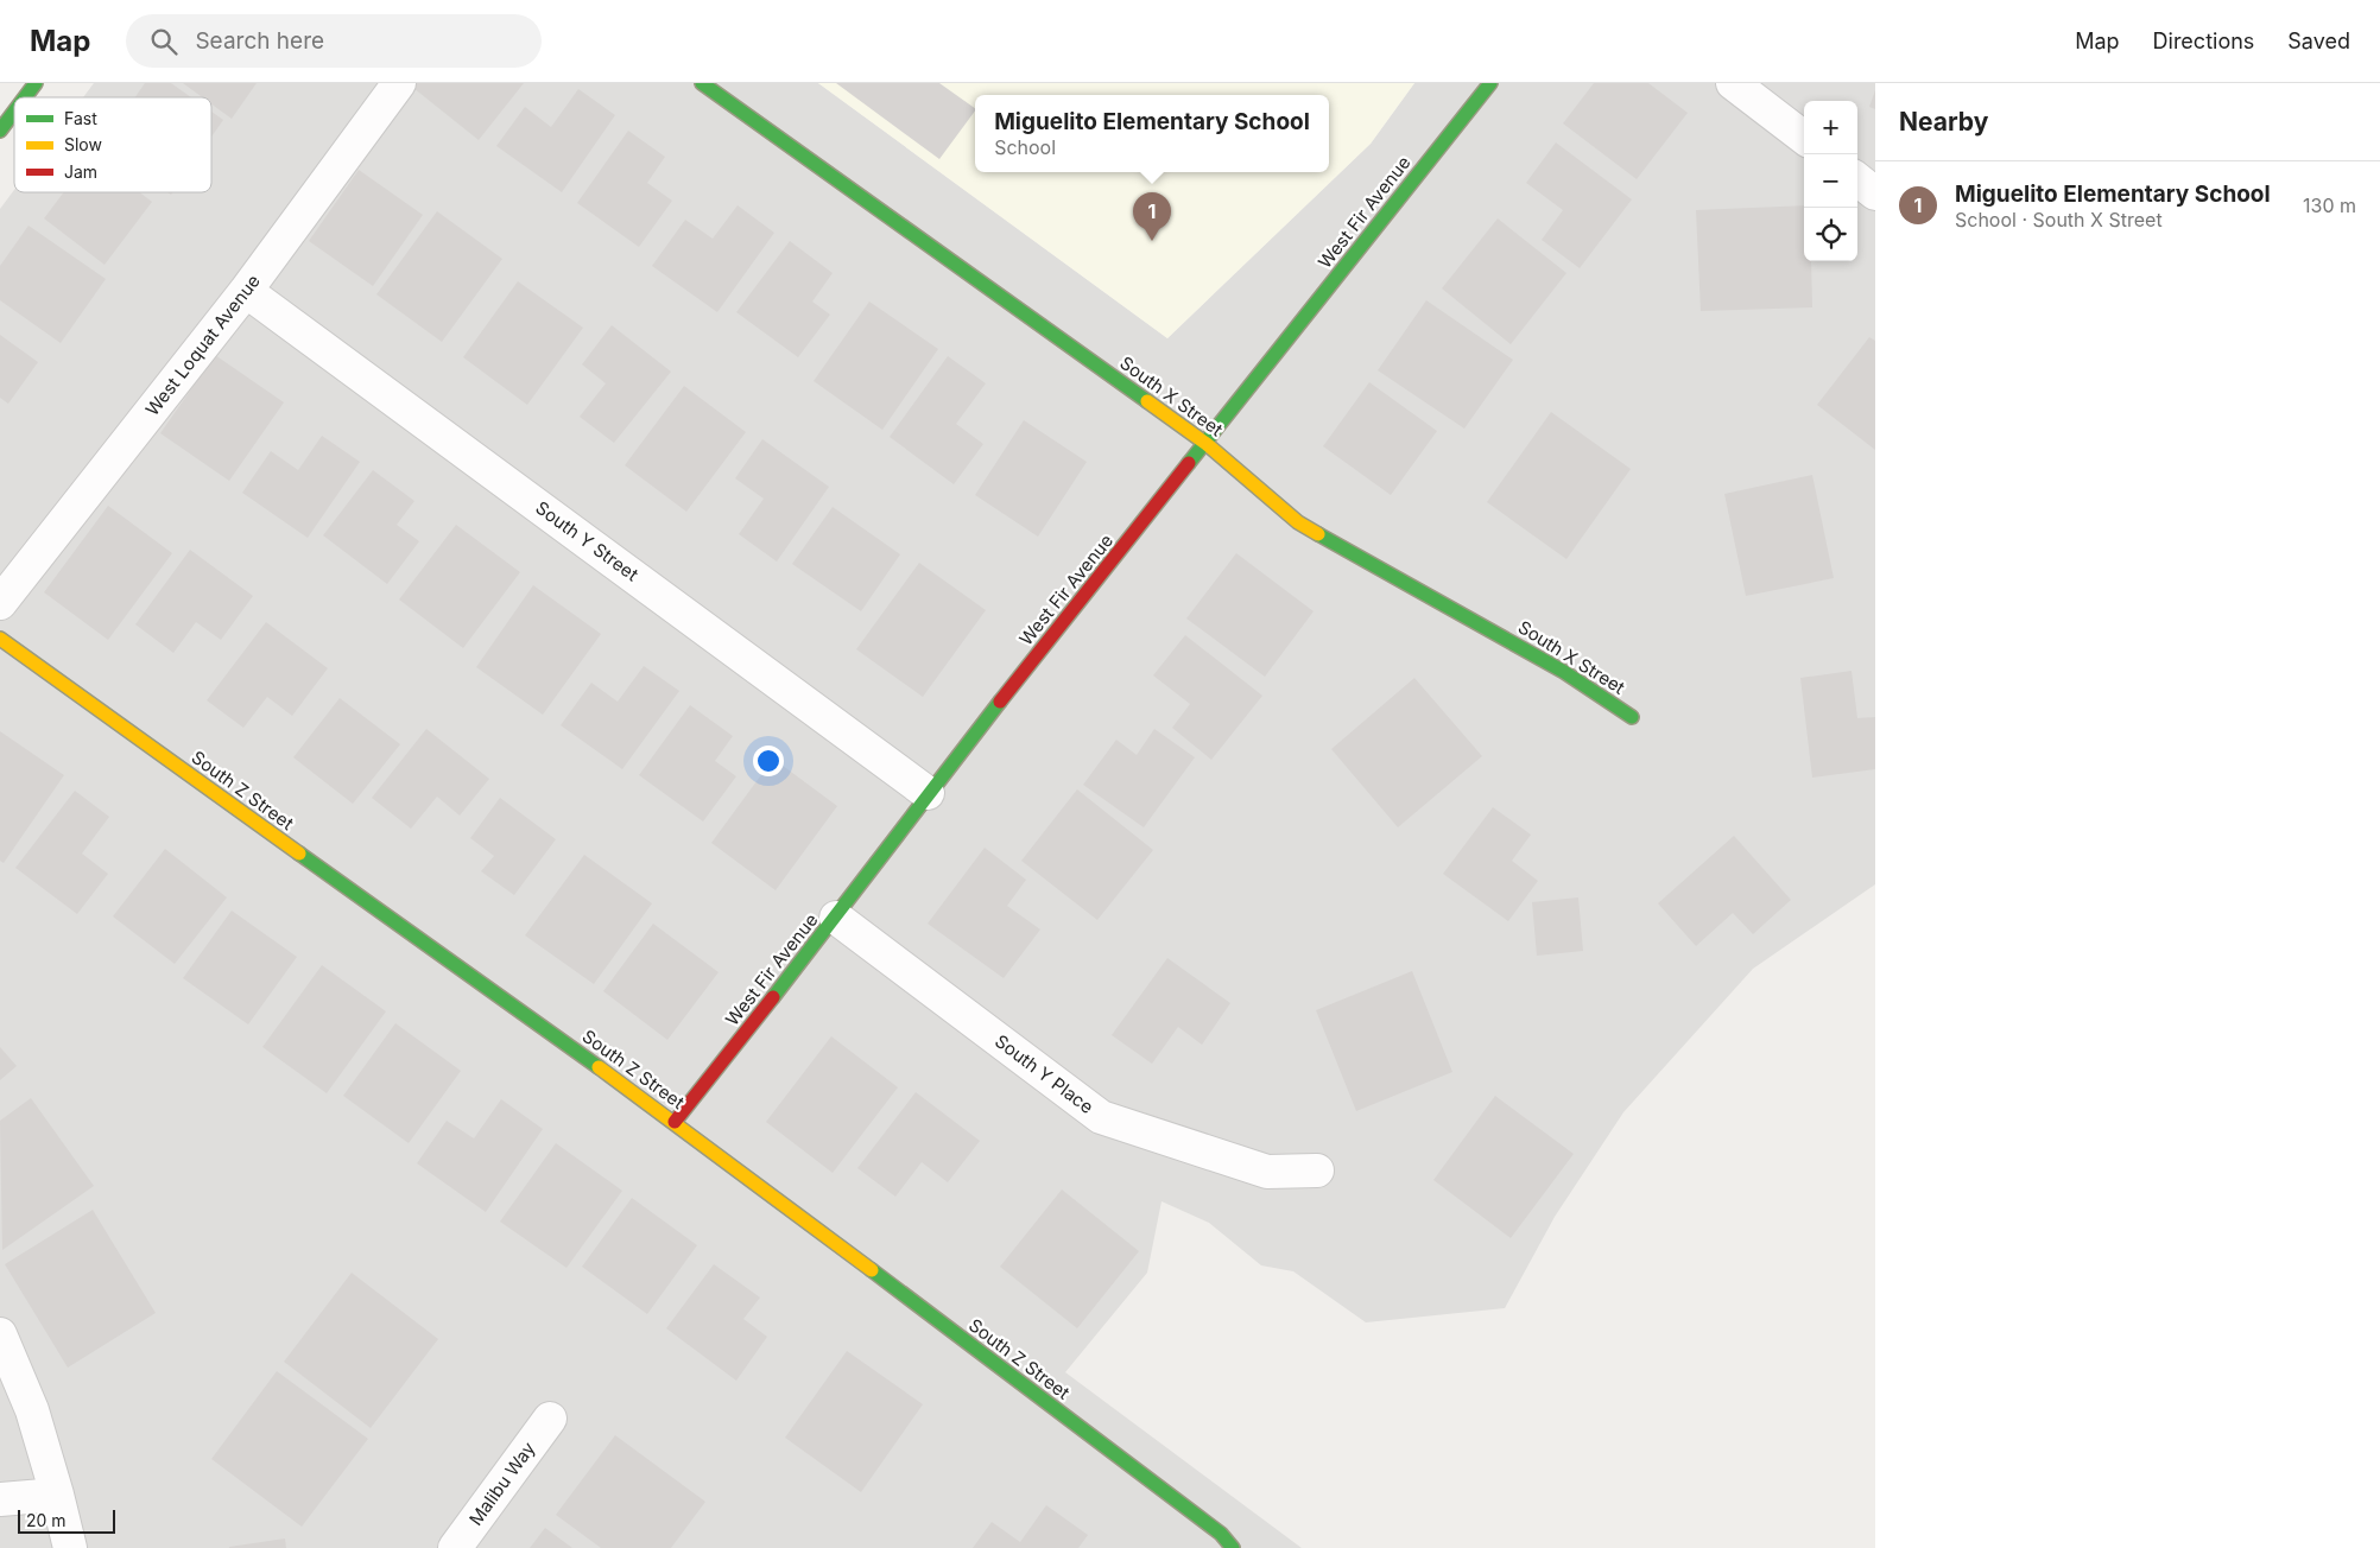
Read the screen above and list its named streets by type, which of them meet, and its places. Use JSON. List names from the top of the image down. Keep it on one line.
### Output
{"streets":{"street":["West Fir Avenue","West Loquat Avenue","South X Street","South Y Street","South Z Street","South Y Place","Malibu Way"]},"crossings":[["West Fir Avenue","South X Street"],["West Fir Avenue","South Y Street"],["West Fir Avenue","South Z Street"],["West Fir Avenue","South Y Place"],["West Loquat Avenue","South Y Street"]],"legend":["Fast","Slow","Jam"],"scale_bar":"20 m","page":{"header":"Map","search":"Search here","nav":["Map","Directions","Saved"],"heading":"Nearby","popup":["Miguelito Elementary School","School"],"map_buttons":["+","−"],"list":[{"mark":"1","name":"Miguelito Elementary School","note":"School · South X Street","value":"130 m"}],"pins":"1","scale":"20 m"}}
